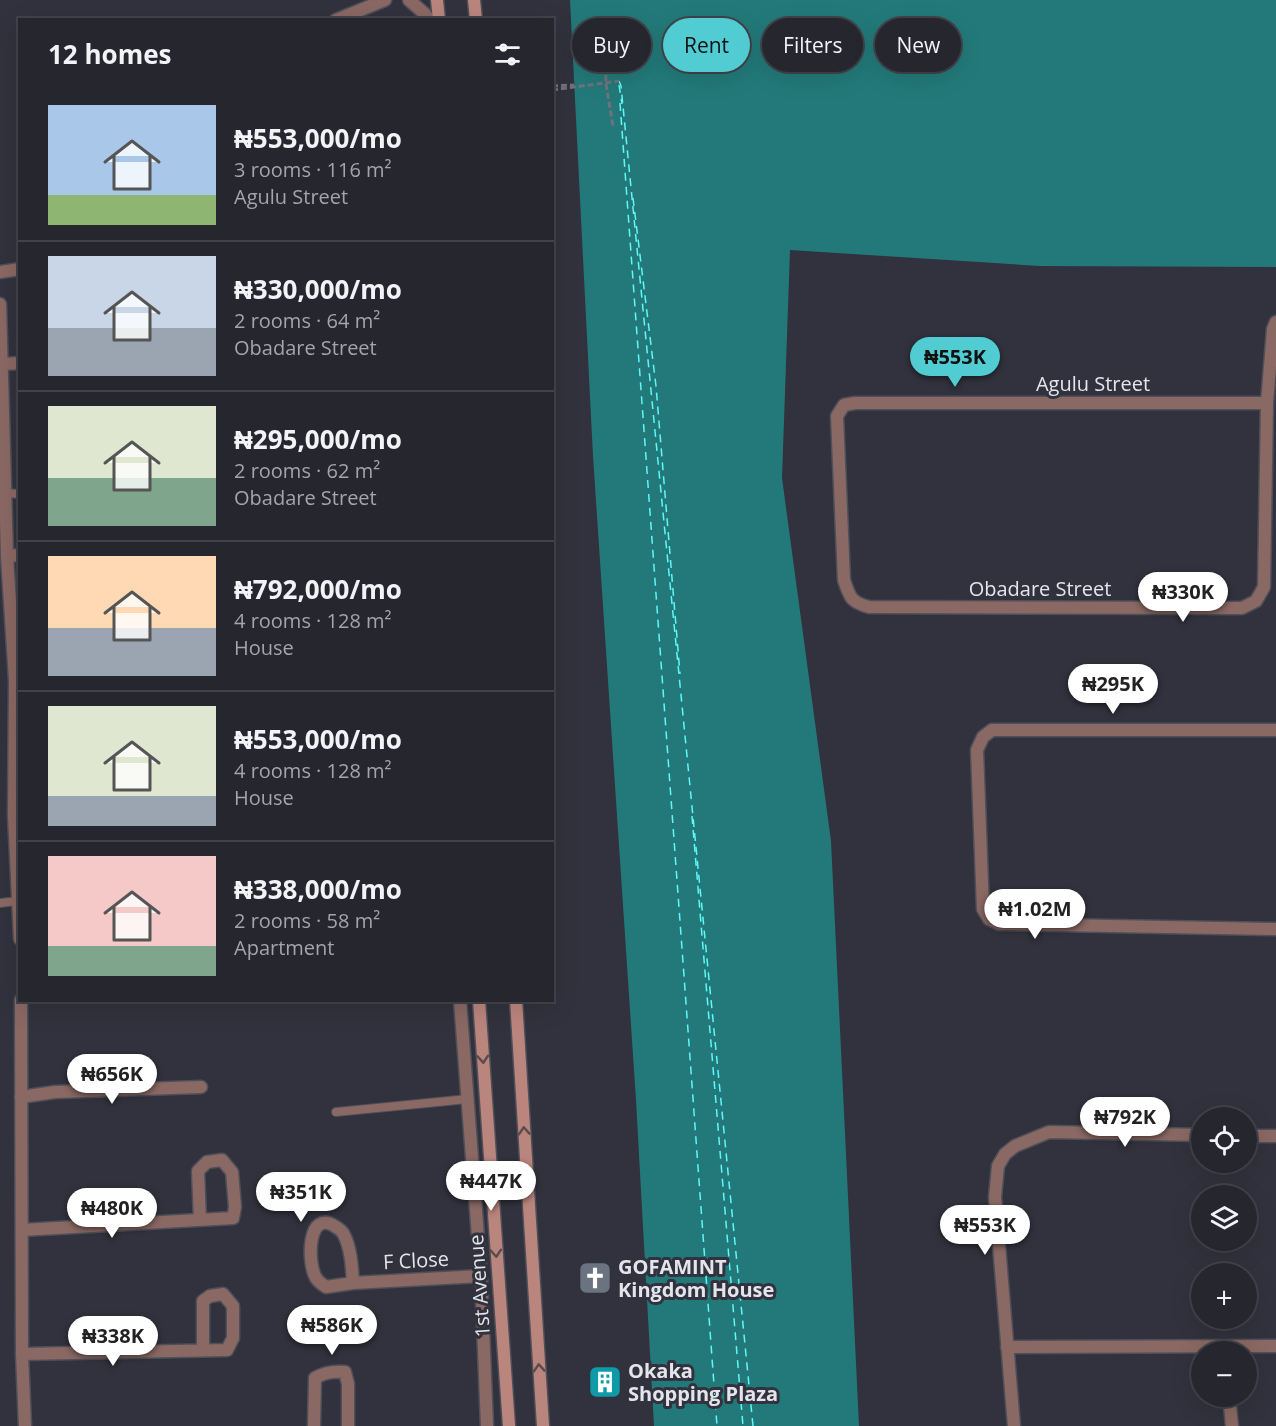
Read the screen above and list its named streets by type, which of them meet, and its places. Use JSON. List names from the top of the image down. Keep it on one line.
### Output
{"streets":{"main road":["1st Avenue"],"street":["Agulu Street","Obadare Street","F Close"]},"crossings":[["Agulu Street","Obadare Street"]],"places":{"church":["GOFAMINT Kingdom House"],"building":["Okaka Shopping Plaza"]},"page":{"chip":["Buy","Rent","Filters","New"],"heading":"12 homes","list":[{"name":"₦553,000/mo","note":"3 rooms · 116 m² · Agulu Street"},{"name":"₦330,000/mo","note":"2 rooms · 64 m² · Obadare Street"},{"name":"₦295,000/mo","note":"2 rooms · 62 m² · Obadare Street"},{"name":"₦792,000/mo","note":"4 rooms · 128 m² · House"},{"name":"₦553,000/mo","note":"4 rooms · 128 m² · House"},{"name":"₦338,000/mo","note":"2 rooms · 58 m² · Apartment"}],"price":["₦553K","₦330K","₦295K","₦1.02M","₦656K","₦792K","₦447K","₦351K","₦480K","₦553K","₦586K","₦338K"],"map_buttons":["+","−"]}}
